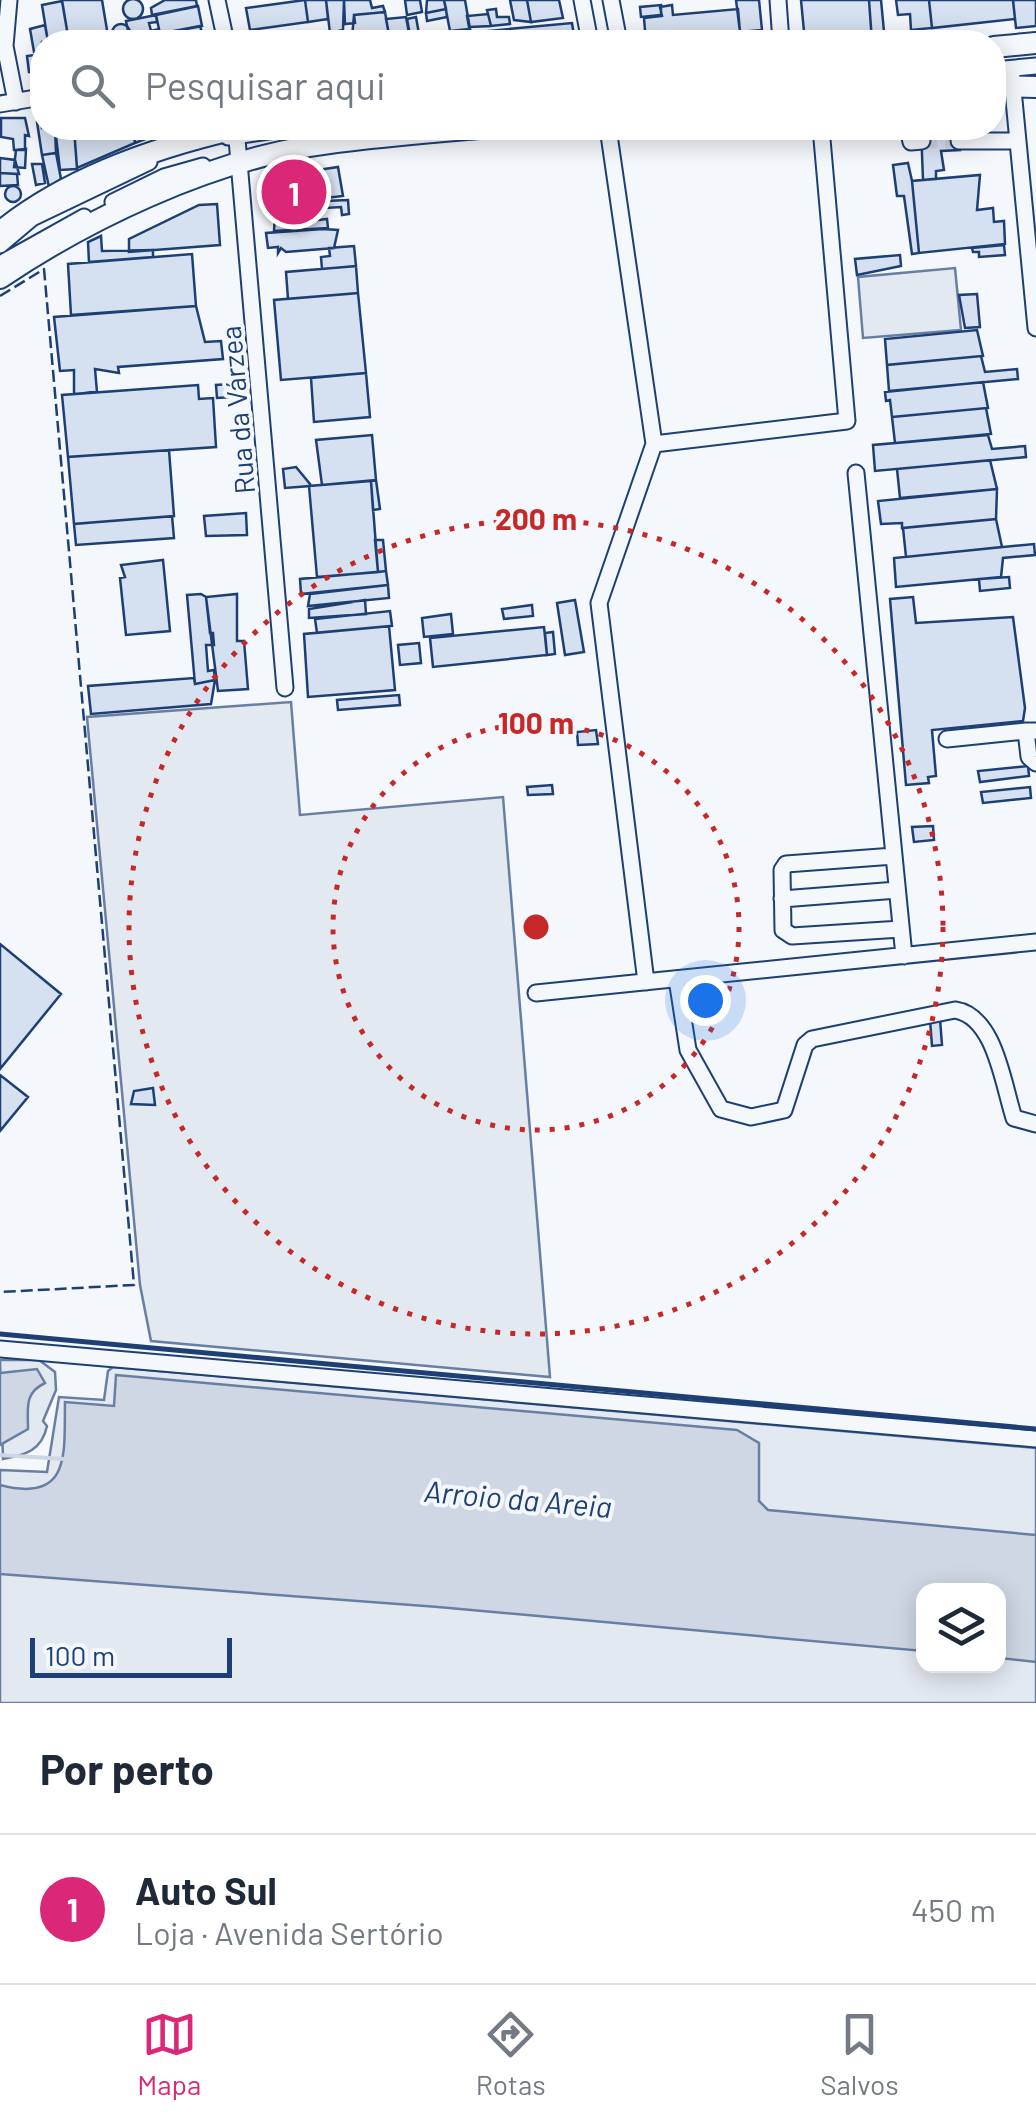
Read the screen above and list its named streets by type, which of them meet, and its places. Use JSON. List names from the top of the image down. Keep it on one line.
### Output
{"streets":{"street":["Rua da Várzea"]},"water":["Arroio da Areia"],"scale_bar":"100 m","page":{"search":"Pesquisar aqui","pins":"1","scale":"100 m","heading":"Por perto","list":[{"mark":"1","name":"Auto Sul","note":"Loja · Avenida Sertório","value":"450 m"}],"nav":["Mapa","Rotas","Salvos"]},"rings":["200 m","100 m"]}
